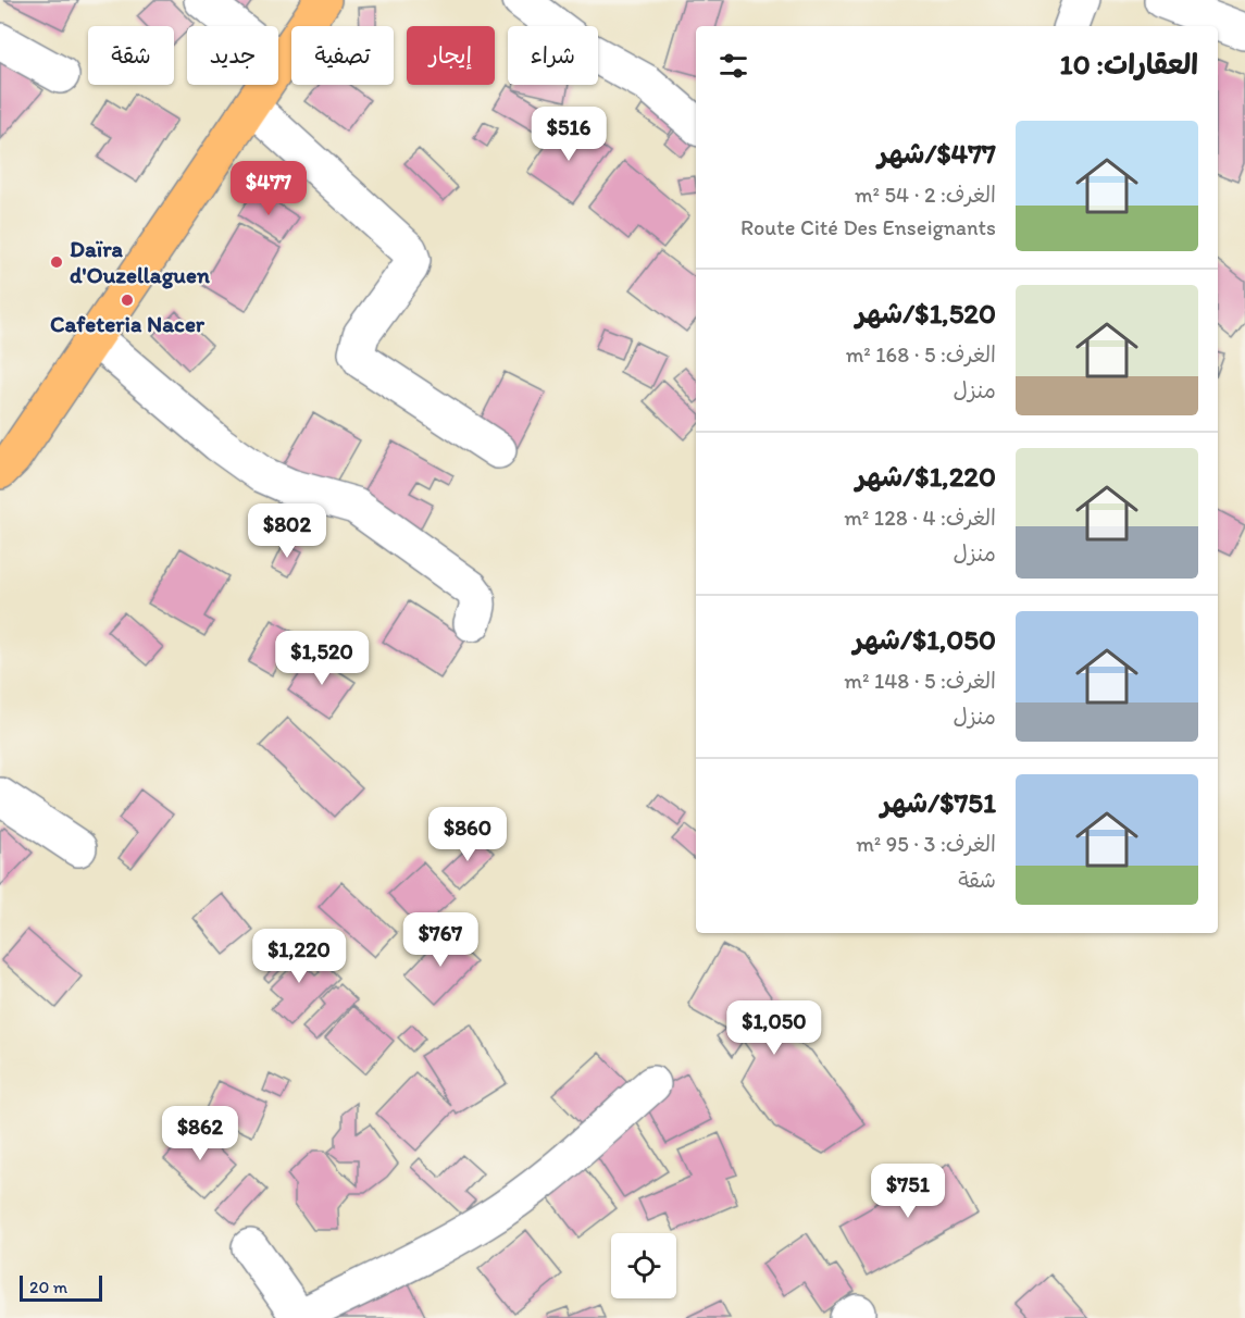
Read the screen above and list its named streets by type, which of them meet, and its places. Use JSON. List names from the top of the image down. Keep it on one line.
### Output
{"places":["Daïra d'Ouzellaguen","Cafeteria Nacer"],"scale_bar":"20 m","page":{"chip":["شراء","إيجار","تصفية","جديد","شقة"],"heading":"العقارات: 10","list":[{"name":"$477/شهر","note":"الغرف: 2 · 54 m² · Route Cité Des Enseignants"},{"name":"$1,520/شهر","note":"الغرف: 5 · 168 m² · منزل"},{"name":"$1,220/شهر","note":"الغرف: 4 · 128 m² · منزل"},{"name":"$1,050/شهر","note":"الغرف: 5 · 148 m² · منزل"},{"name":"$751/شهر","note":"الغرف: 3 · 95 m² · شقة"}],"price":["$516","$477","$802","$1,520","$860","$767","$1,220","$1,050","$862","$751"],"scale":"20 m"}}
